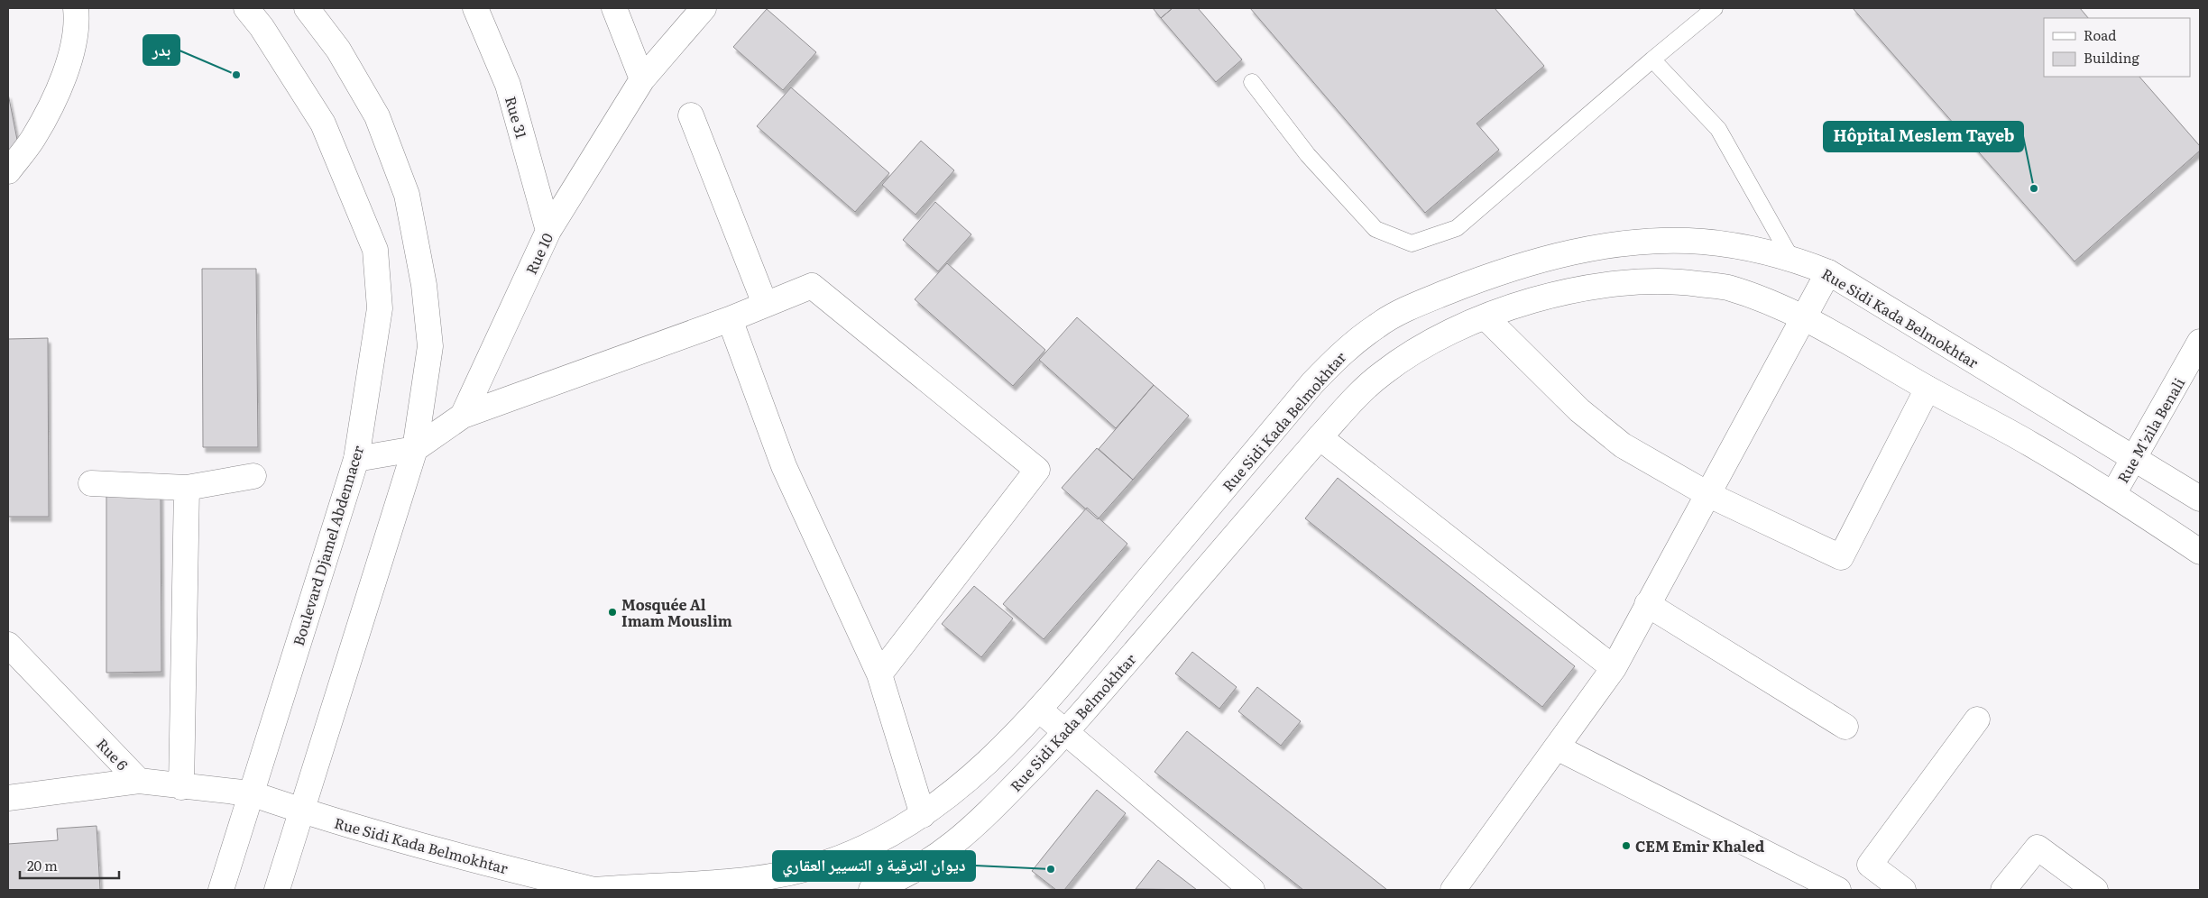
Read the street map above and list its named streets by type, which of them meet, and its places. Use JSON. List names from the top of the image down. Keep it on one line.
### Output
{"streets":{"street":["Rue 31","Rue 10","Rue Sidi Kada Belmokhtar","Rue M'zila Benali","Boulevard Djamel Abdennacer","Rue 6"]},"crossings":[["Rue 31","Rue 10"],["Rue Sidi Kada Belmokhtar","Rue M'zila Benali"],["Rue Sidi Kada Belmokhtar","Boulevard Djamel Abdennacer"],["Rue Sidi Kada Belmokhtar","Rue 6"],["Boulevard Djamel Abdennacer","Rue 6"]],"places":["بدر","Hôpital Meslem Tayeb","Mosquée Al Imam Mouslim","CEM Emir Khaled","ديوان الترقية و التسيير العقاري"],"legend":["Road","Building"],"scale_bar":"20 m"}
